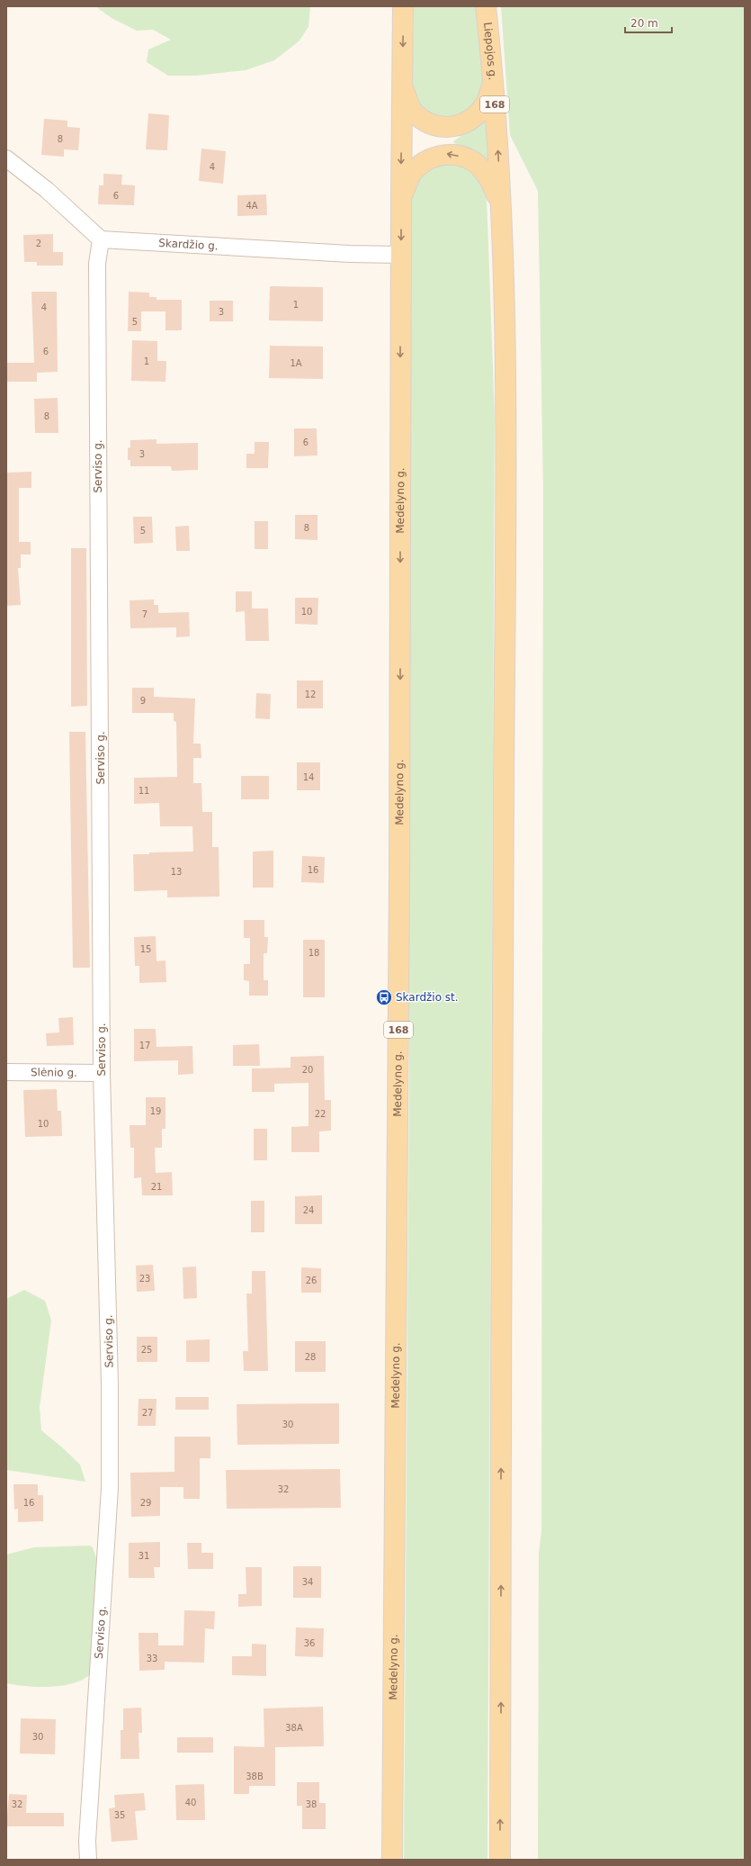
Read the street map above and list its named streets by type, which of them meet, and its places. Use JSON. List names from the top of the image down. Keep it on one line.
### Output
{"streets":{"main road":["Liepojos g.","168","Medelyno g."],"street":["Skardžio g.","Serviso g.","Slėnio g."]},"crossings":[["Liepojos g.","168"],["168","Medelyno g."],["Skardžio g.","Serviso g."],["Skardžio g.","Medelyno g."],["Serviso g.","Slėnio g."]],"places":{"bus stop":["Skardžio st."]},"house_numbers":["8","4","6","4A","2","1","4","3","5","6","1","1A","8","6","3","8","5","10","7","12","9","14","11","16","13","15","18","17","20","19","22","10","21","24","23","26","25","28","27","30","32","16","29","31","34","36","33","38A","30","38B","40","32","38","35"],"scale_bar":"20 m"}
